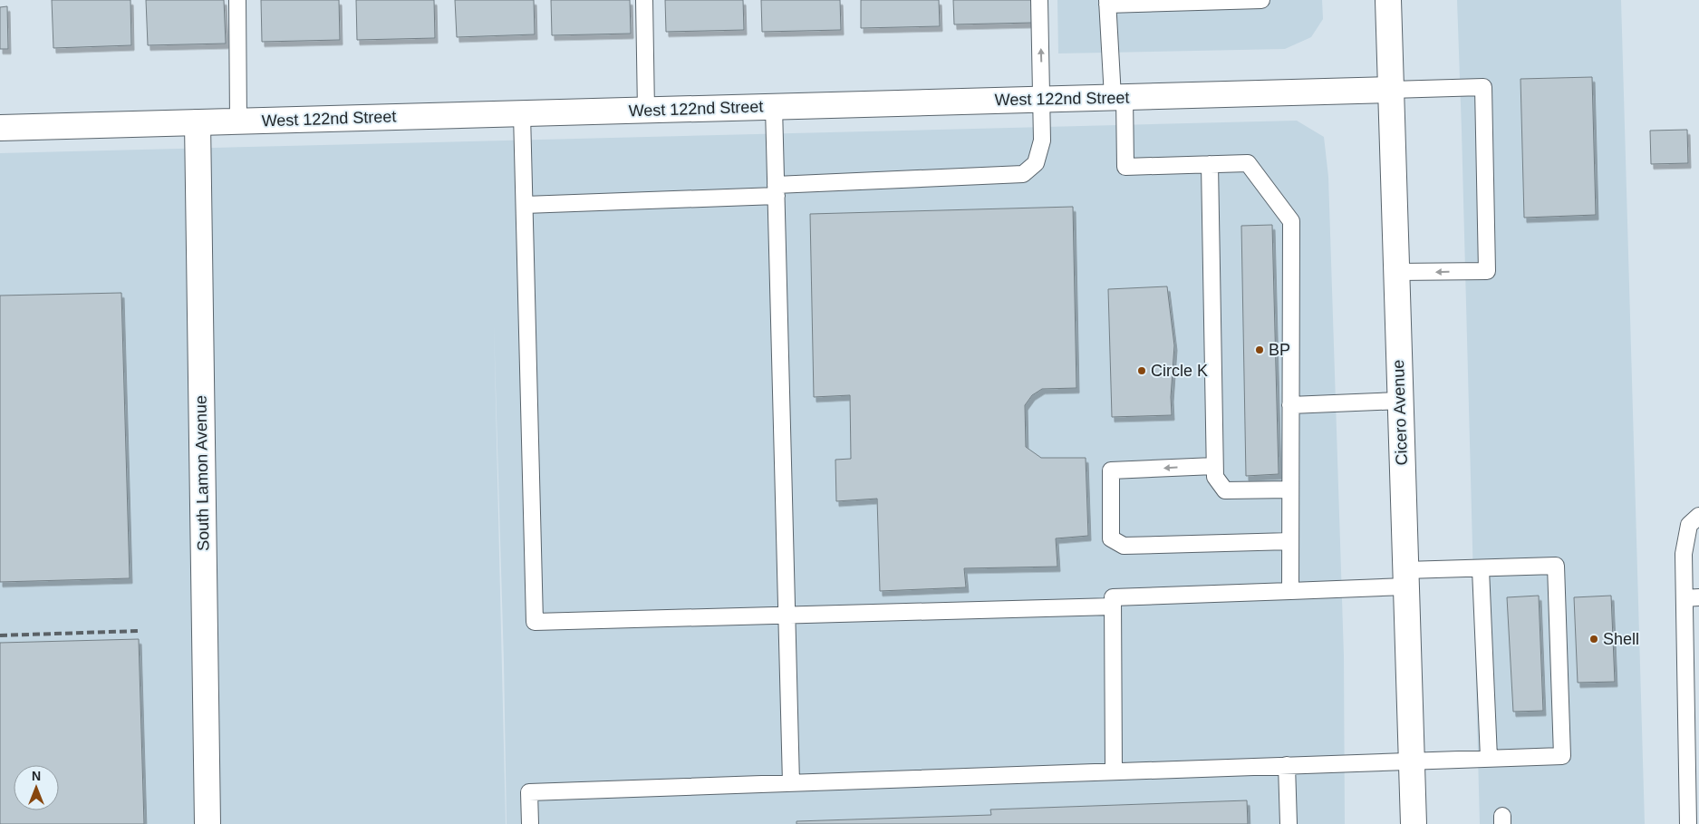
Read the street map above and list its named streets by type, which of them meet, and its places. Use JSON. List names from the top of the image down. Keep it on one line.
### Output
{"streets":{"street":["West 122nd Street","Cicero Avenue","South Lamon Avenue"]},"crossings":[["West 122nd Street","Cicero Avenue"],["West 122nd Street","South Lamon Avenue"]],"places":["BP","Circle K","Shell"],"north":"top"}
